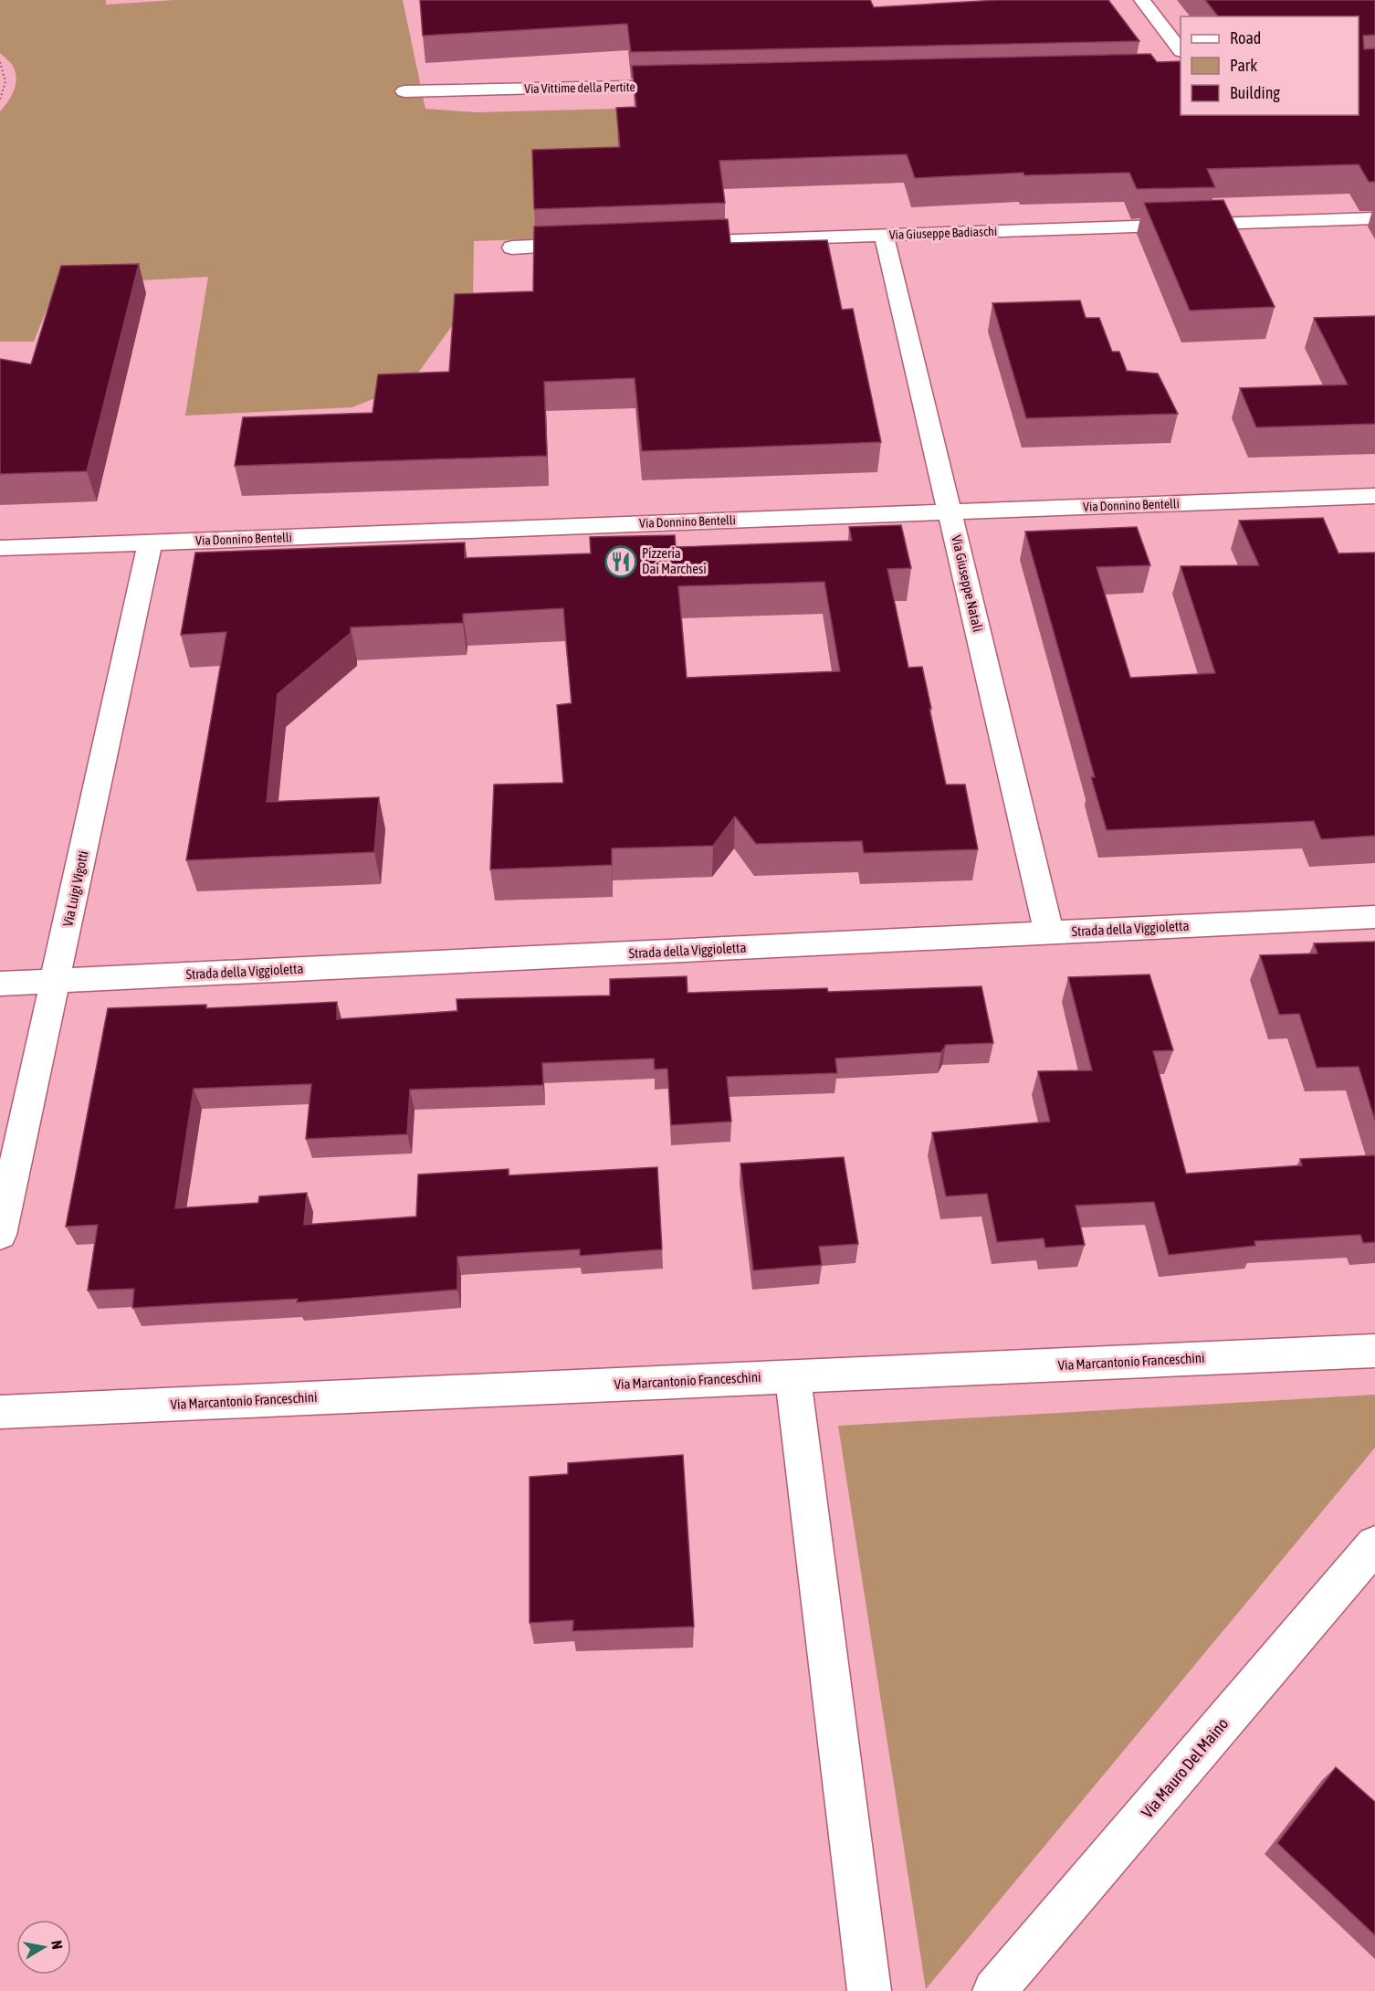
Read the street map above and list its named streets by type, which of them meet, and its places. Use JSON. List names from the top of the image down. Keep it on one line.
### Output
{"streets":{"street":["Via Vittime della Pertite","Via Giuseppe Badiaschi","Via Donnino Bentelli","Via Giuseppe Natali","Via Luigi Vigotti","Strada della Viggioletta","Via Marcantonio Franceschini","Via Mauro Del Maino"]},"crossings":[["Via Giuseppe Badiaschi","Via Giuseppe Natali"],["Via Donnino Bentelli","Via Giuseppe Natali"],["Via Donnino Bentelli","Via Luigi Vigotti"],["Via Giuseppe Natali","Strada della Viggioletta"],["Via Luigi Vigotti","Strada della Viggioletta"]],"places":{"restaurant":["Pizzeria Dai Marchesi"]},"legend":["Road","Park","Building"],"north":"right"}
